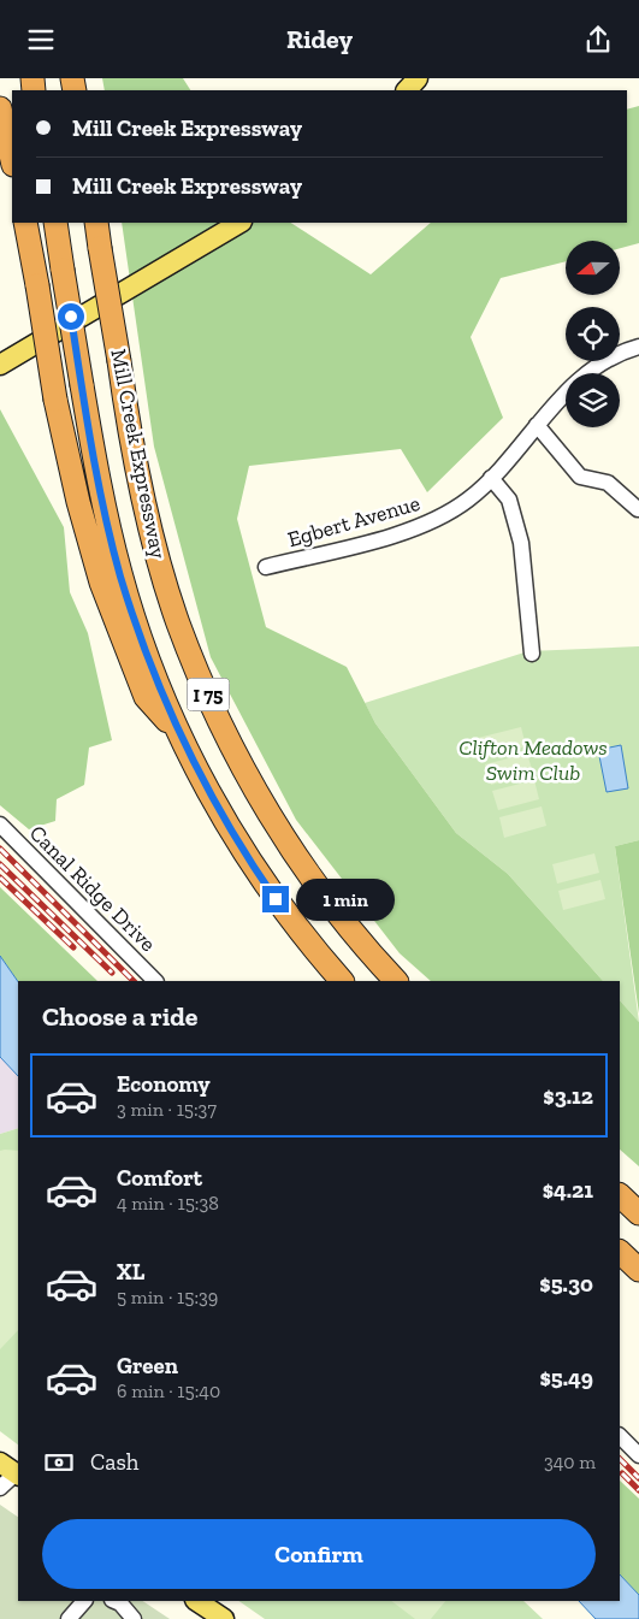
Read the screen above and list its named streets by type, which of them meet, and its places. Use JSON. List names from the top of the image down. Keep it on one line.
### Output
{"streets":{"highway":["Mill Creek Expressway","I 75"],"street":["Egbert Avenue","Canal Ridge Drive"]},"parks":["Clifton Meadows Swim Club"],"north":"left","page":{"header":"Ridey","banner":["Mill Creek Expressway","Mill Creek Expressway"],"bubble":"1 min","heading":"Choose a ride","list":[{"name":"Economy","note":"3 min · 15:37","value":"$3.12"},{"name":"Comfort","note":"4 min · 15:38","value":"$4.21"},{"name":"XL","note":"5 min · 15:39","value":"$5.30"},{"name":"Green","note":"6 min · 15:40","value":"$5.49"}],"pay":["Cash","340 m"],"buttons":"Confirm"}}
